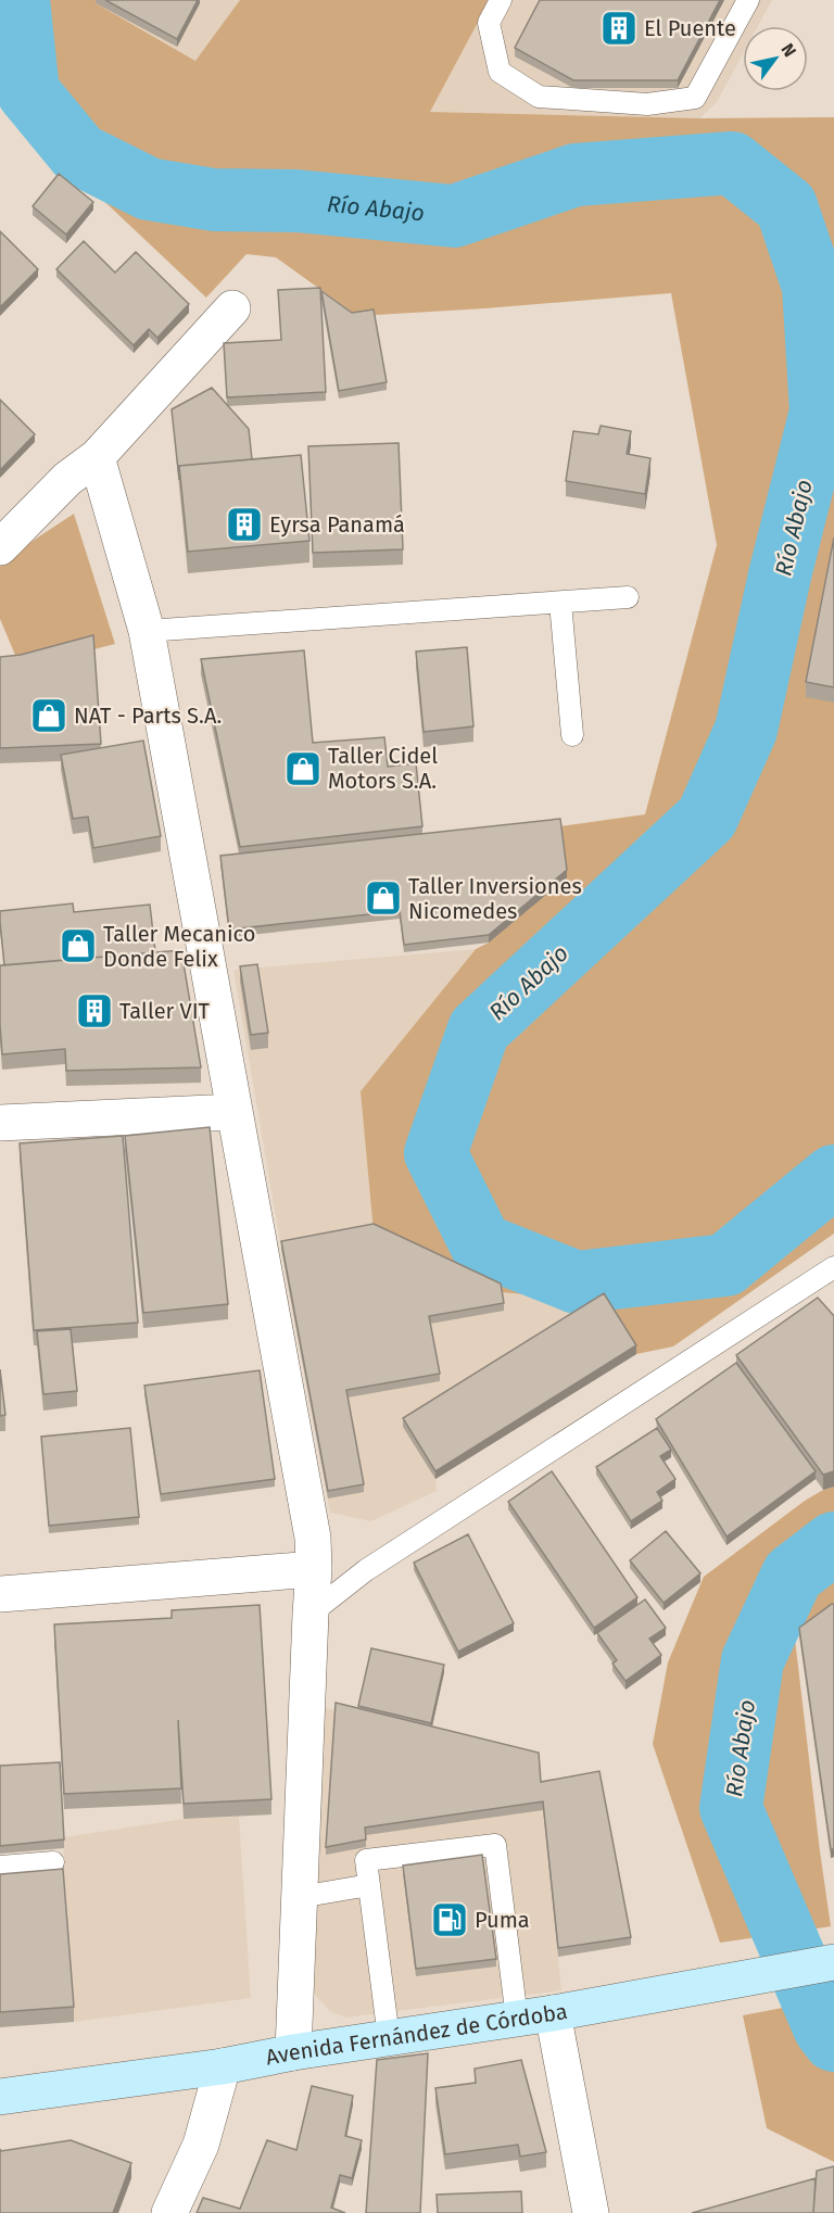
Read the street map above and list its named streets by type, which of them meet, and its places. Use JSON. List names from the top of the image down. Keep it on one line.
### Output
{"streets":{"main road":["Avenida Fernández de Córdoba"]},"water":["Río Abajo"],"places":{"building":["El Puente","Eyrsa Panamá","Taller VIT"],"shop":["NAT - Parts S.A.","Taller Cidel Motors S.A.","Taller Inversiones Nicomedes","Taller Mecanico Donde Felix"],"fuel station":["Puma"]},"north":"top right"}
